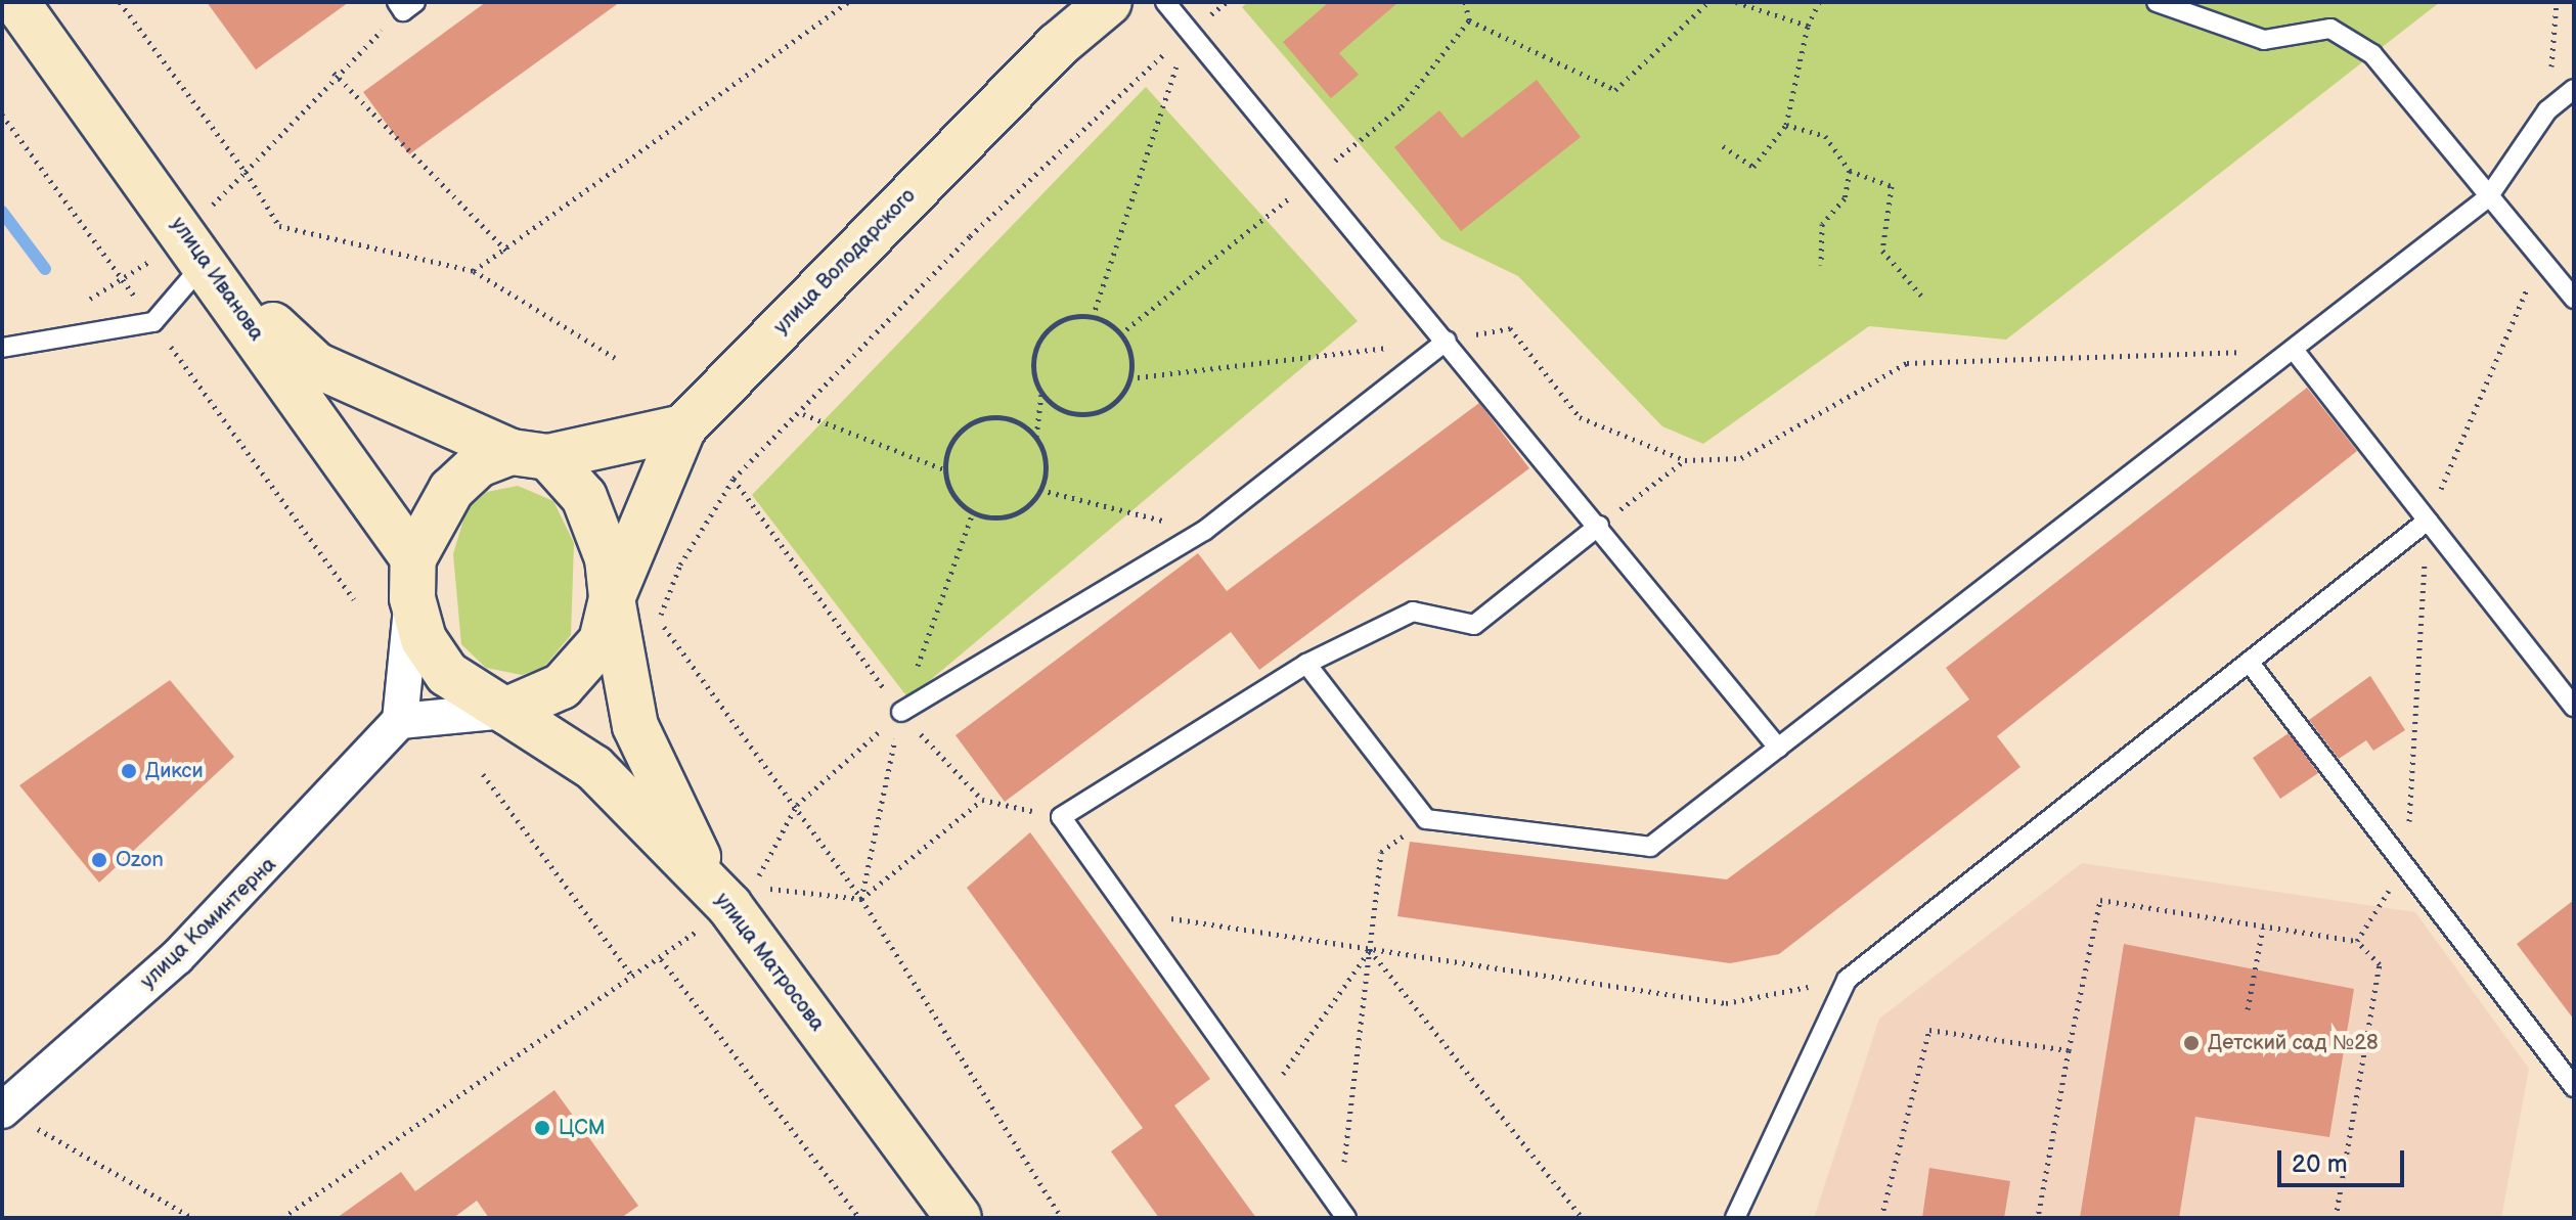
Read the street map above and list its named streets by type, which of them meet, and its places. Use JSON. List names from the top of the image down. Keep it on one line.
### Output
{"streets":{"street":["улица Володарского","улица Иванова","улица Коминтерна","улица Матросова"]},"crossings":[["улица Иванова","улица Матросова"]],"places":["Дикси","Ozon","Детский сад №28","ЦСМ"],"scale_bar":"20 m"}
